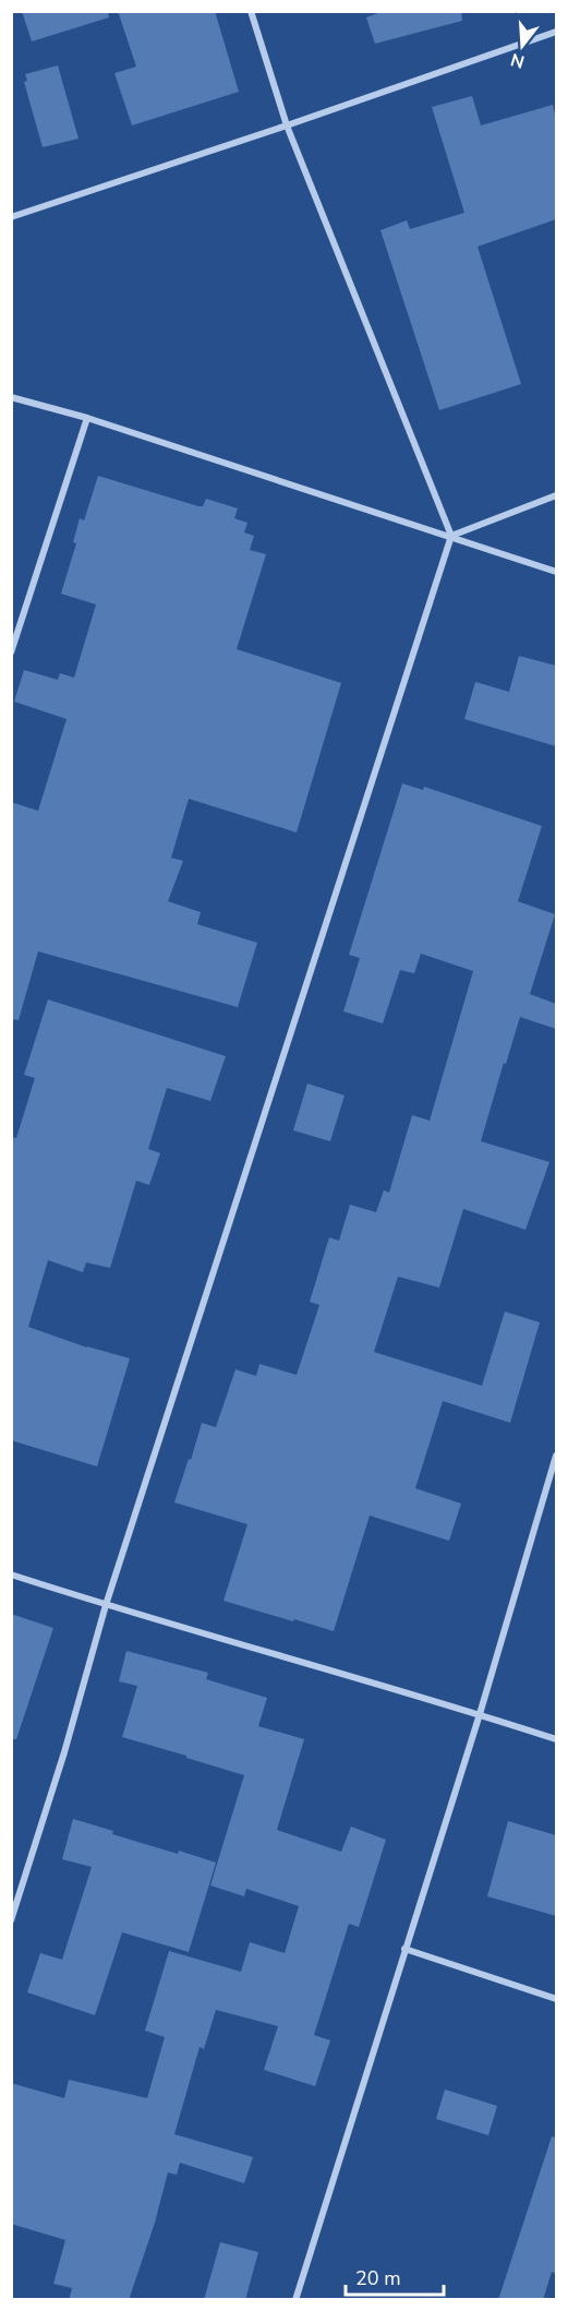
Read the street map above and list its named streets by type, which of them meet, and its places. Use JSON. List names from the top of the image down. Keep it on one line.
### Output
{"scale_bar":"20 m","north":"bottom"}
